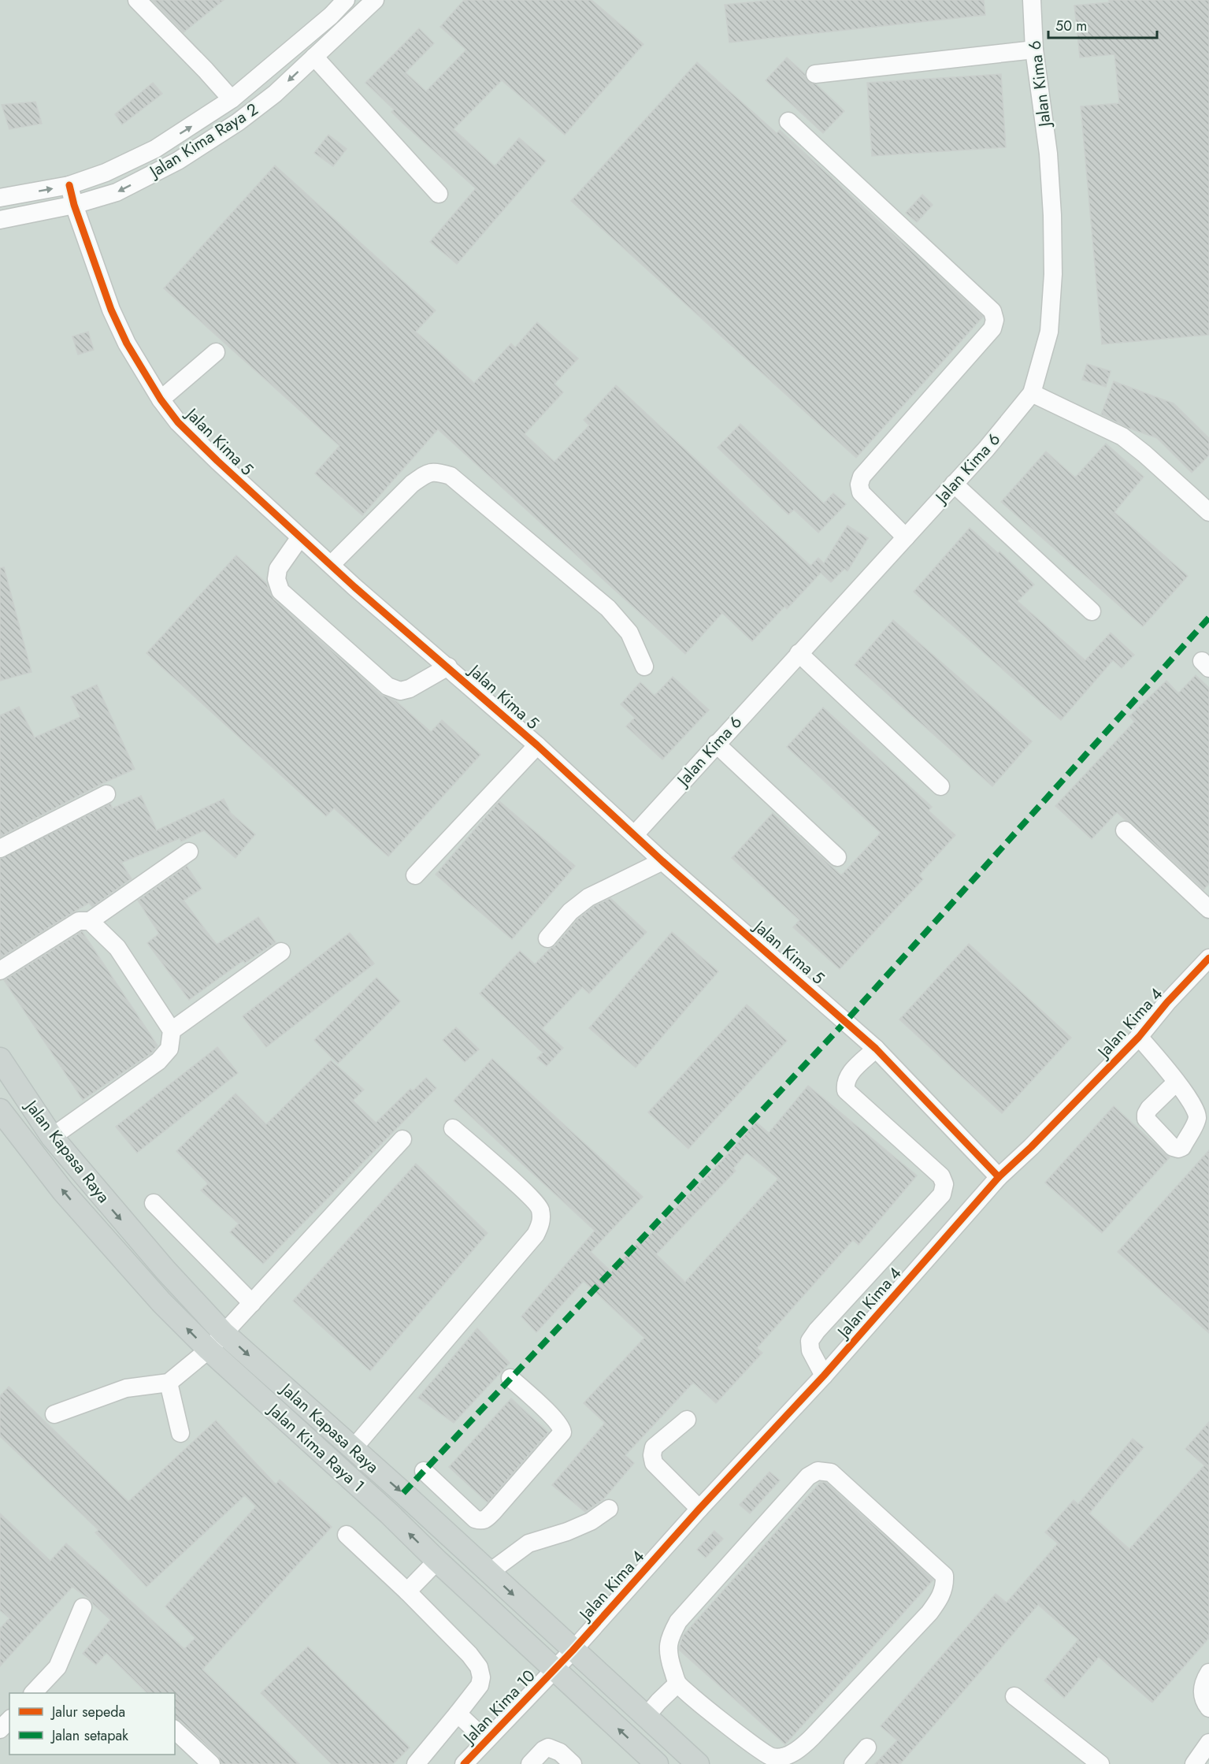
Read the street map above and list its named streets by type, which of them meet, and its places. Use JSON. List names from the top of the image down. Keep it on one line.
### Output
{"streets":{"main road":["Jalan Kapasa Raya","Jalan Kima Raya 1"],"street":["Jalan Kima 6","Jalan Kima Raya 2","Jalan Kima 5","Jalan Kima 4","Jalan Kima 10"]},"crossings":[["Jalan Kima 6","Jalan Kima 5"],["Jalan Kima Raya 2","Jalan Kima 5"],["Jalan Kima 5","Jalan Kima 4"],["Jalan Kima 4","Jalan Kapasa Raya"],["Jalan Kima 4","Jalan Kima Raya 1"],["Jalan Kima 4","Jalan Kima 10"],["Jalan Kima Raya 1","Jalan Kima 10"]],"one_way":["Jalan Kapasa Raya","Jalan Kima Raya 1"],"legend":["Jalur sepeda","Jalan setapak"],"scale_bar":"50 m"}
